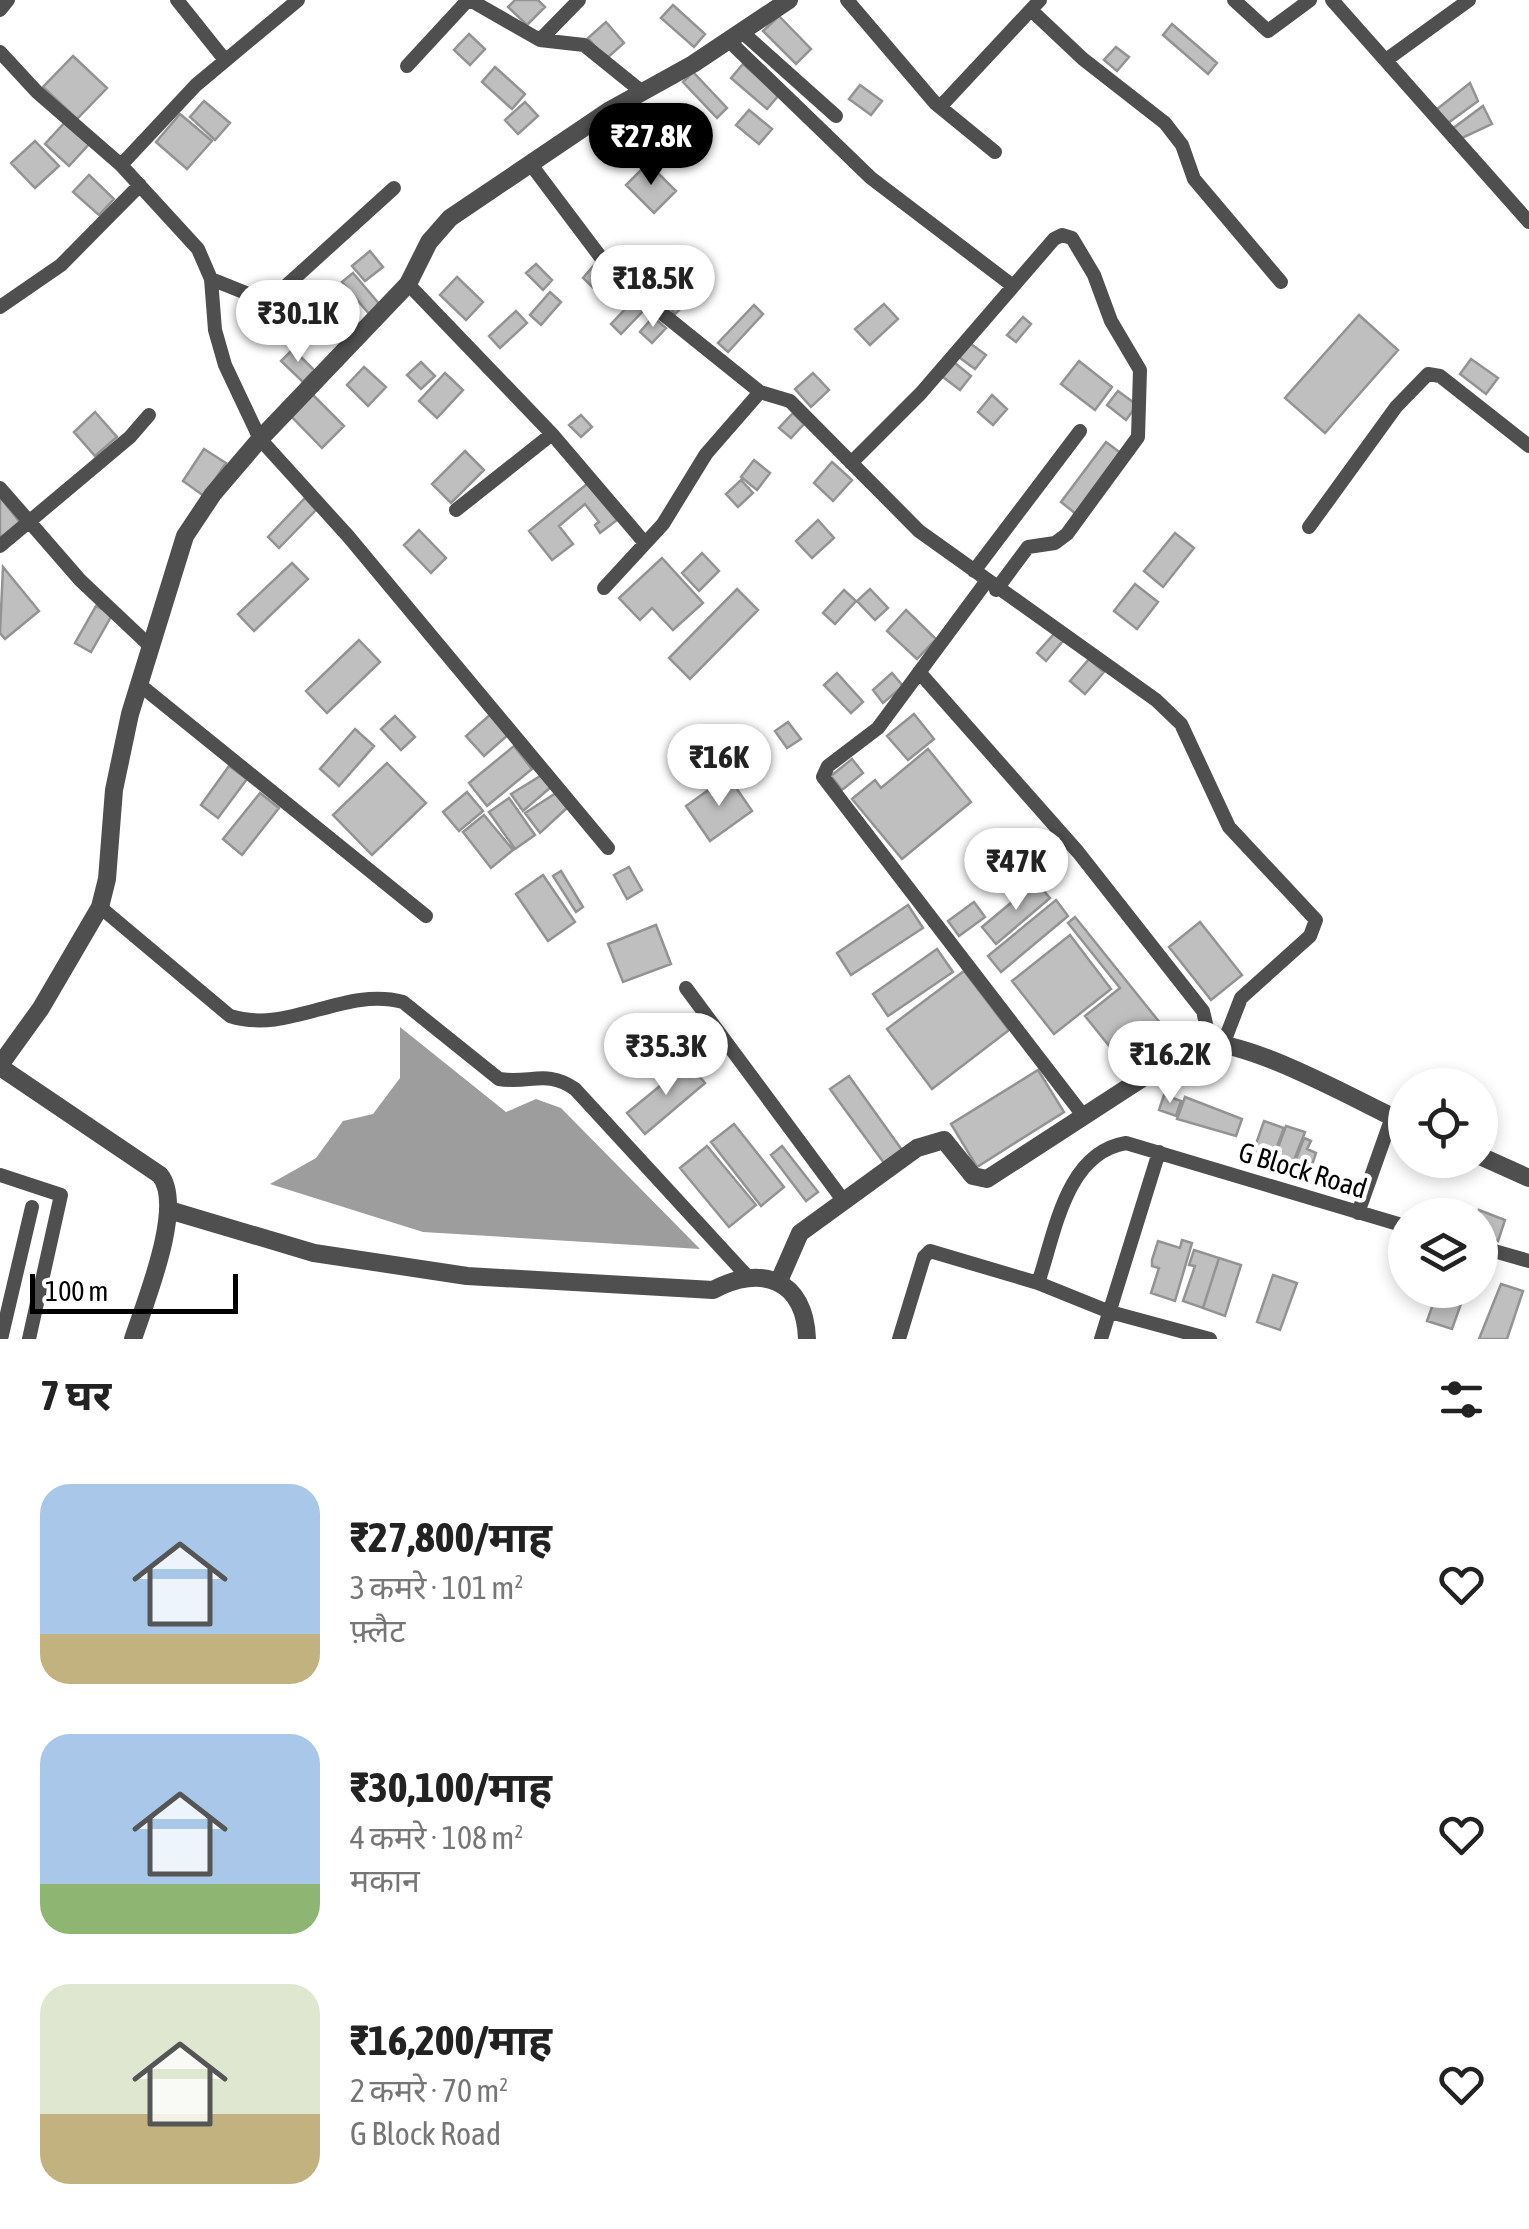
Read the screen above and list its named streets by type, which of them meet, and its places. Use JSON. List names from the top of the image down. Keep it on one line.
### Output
{"streets":{"street":["G Block Road"]},"scale_bar":"100 m","page":{"price":["₹27.8K","₹18.5K","₹30.1K","₹16K","₹47K","₹35.3K","₹16.2K"],"scale":"100 m","heading":"7 घर","list":[{"name":"₹27,800/माह","note":"3 कमरे · 101 m² · फ़्लैट"},{"name":"₹30,100/माह","note":"4 कमरे · 108 m² · मकान"},{"name":"₹16,200/माह","note":"2 कमरे · 70 m² · G Block Road"}]}}
